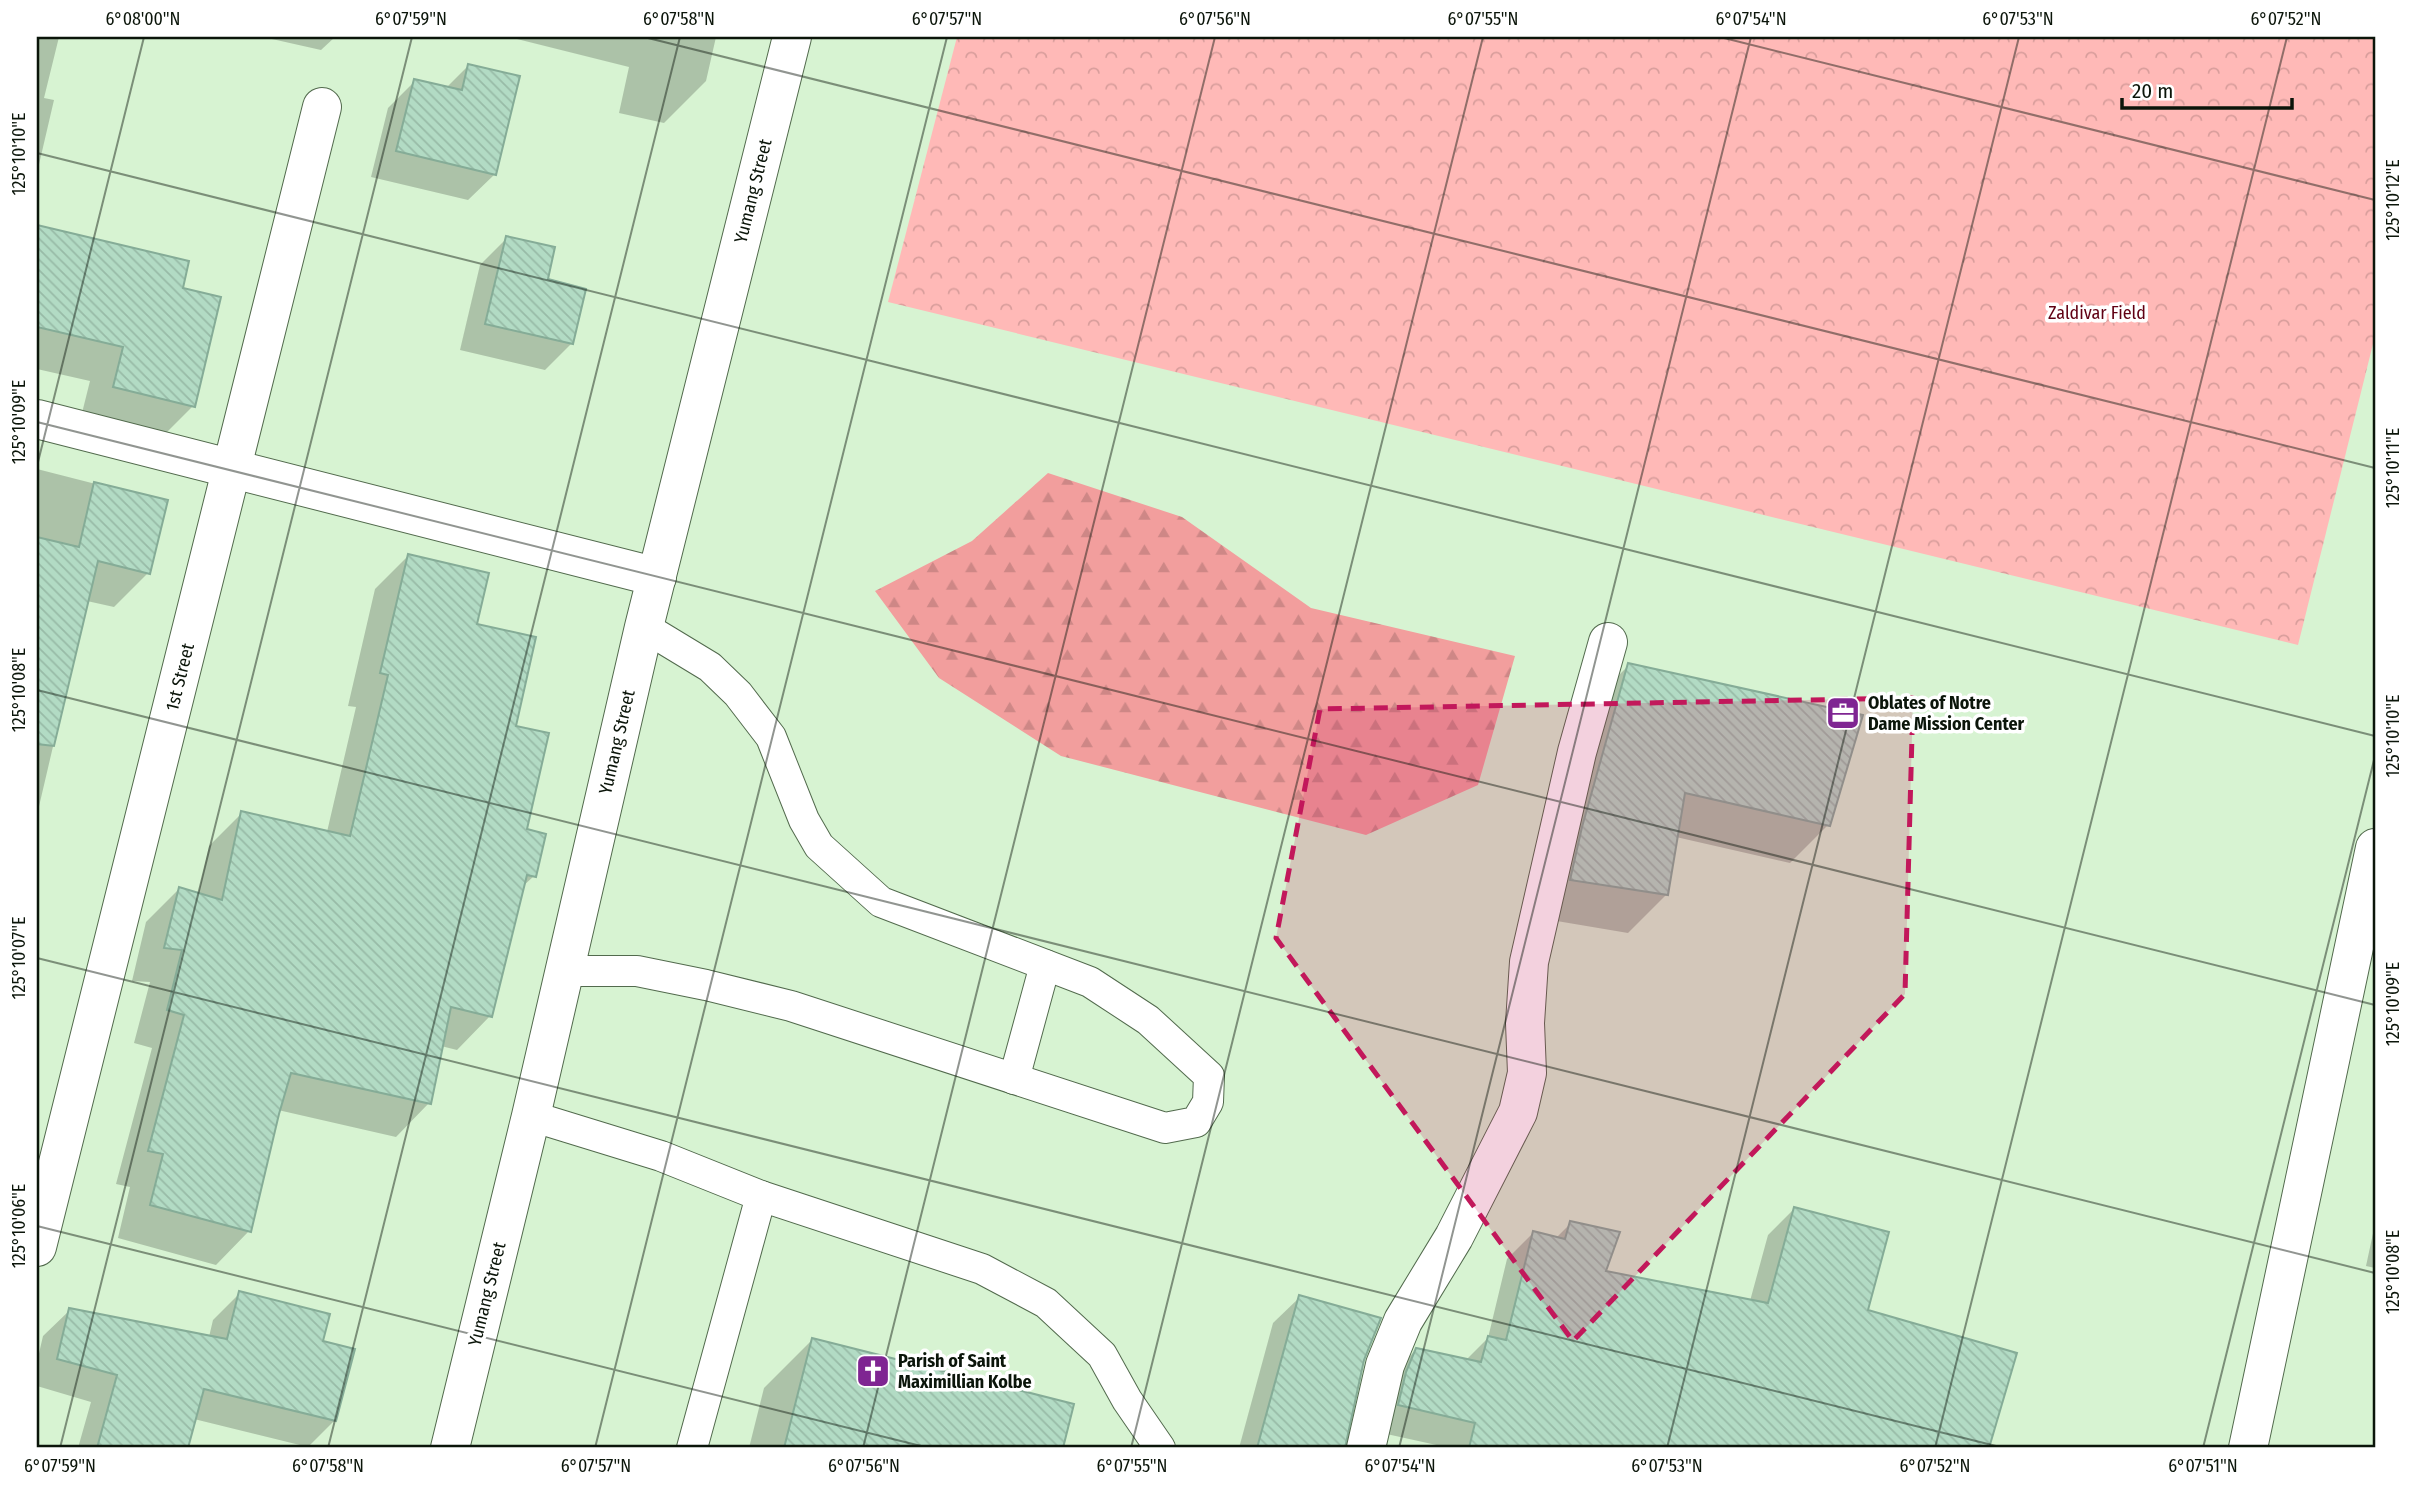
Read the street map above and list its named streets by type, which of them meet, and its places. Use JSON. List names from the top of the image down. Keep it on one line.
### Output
{"streets":{"street":["Yumang Street","1st Street"]},"parks":["Zaldivar Field"],"places":{"office":["Oblates of Notre Dame Mission Center"],"church":["Parish of Saint Maximillian Kolbe"]},"scale_bar":"20 m","coordinates":["6°08'00\"N","6°07'59\"N","6°07'58\"N","6°07'57\"N","6°07'56\"N","6°07'55\"N","6°07'54\"N","6°07'53\"N","6°07'52\"N","125°10'10\"E","125°10'12\"E","125°10'09\"E","125°10'11\"E","125°10'08\"E","125°10'07\"E","125°10'06\"E","6°07'51\"N"]}
